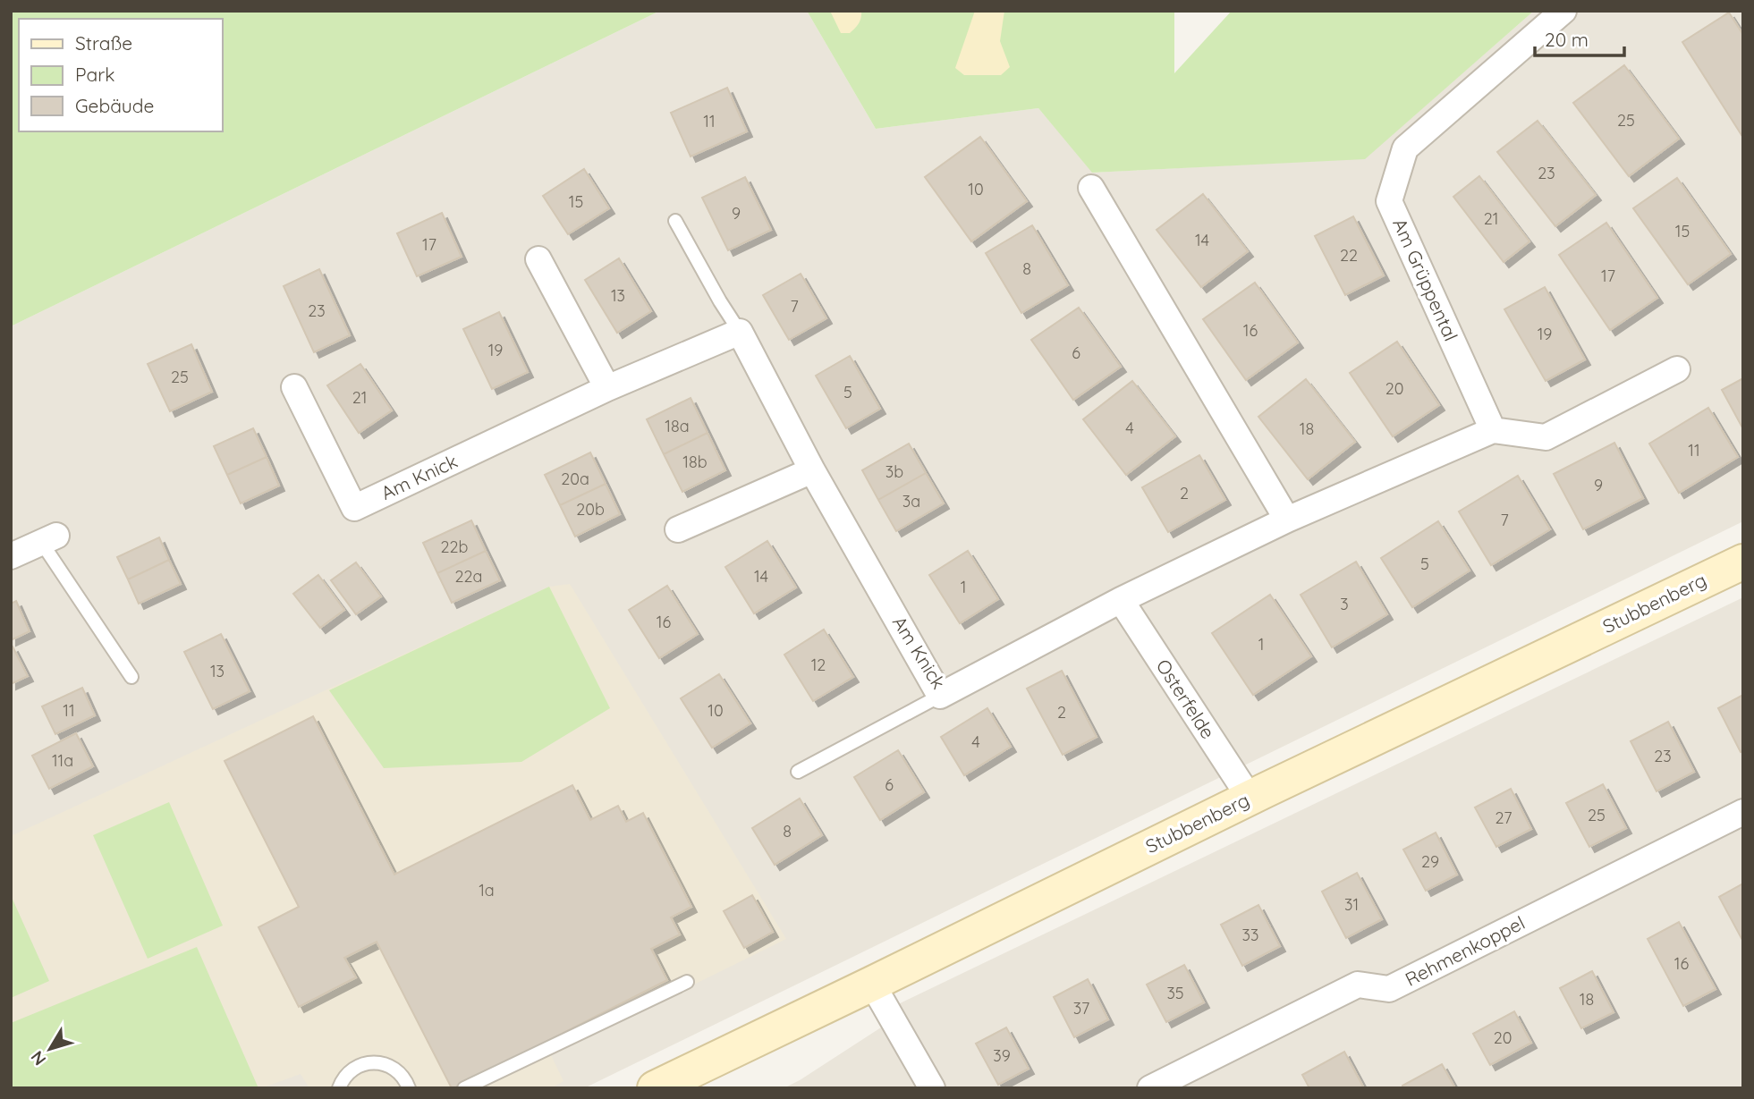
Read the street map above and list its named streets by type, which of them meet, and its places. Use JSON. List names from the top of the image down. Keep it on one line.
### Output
{"streets":{"main road":["Stubbenberg"],"street":["Am Grüppental","Am Knick","Osterfelde","Rehmenkoppel"]},"crossings":[["Am Knick","Osterfelde"],["Stubbenberg","Osterfelde"]],"house_numbers":["25","11","23","10","15","9","21","15","14","17","22","8","17","13","7","23","16","19","19","6","25","20","5","21","18a","4","18","11","18b","3b","20a","9","2","3a","20b","7","22b","5","22a","14","1","3","16","1","12","13","11","10","2","4","23","11a","6","25","27","8","29","1a","31","33","16","35","18","37","20","39"],"legend":["Straße","Park","Gebäude"],"scale_bar":"20 m","north":"bottom left"}
